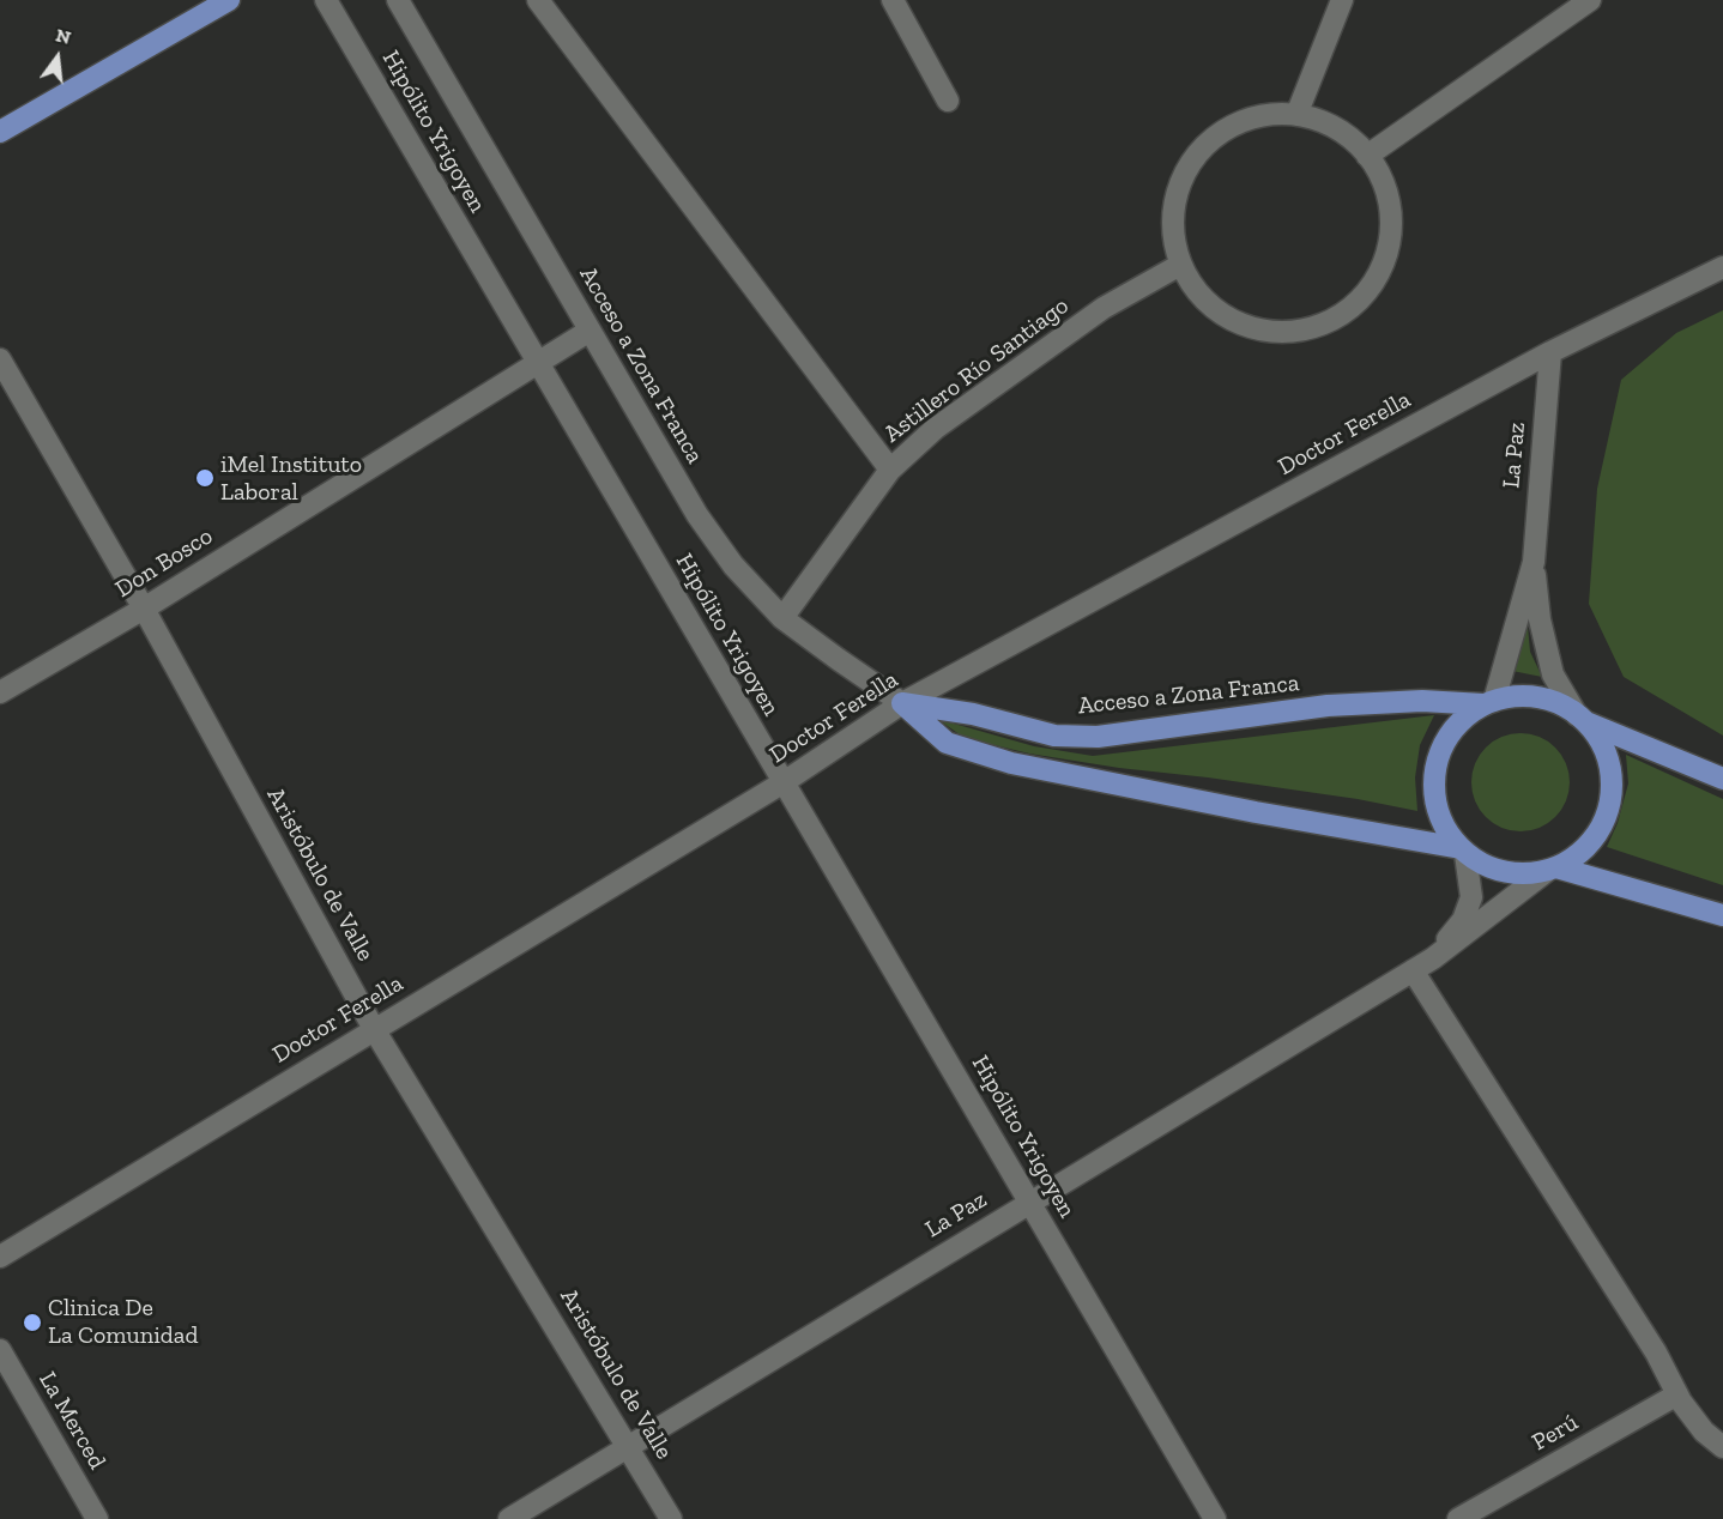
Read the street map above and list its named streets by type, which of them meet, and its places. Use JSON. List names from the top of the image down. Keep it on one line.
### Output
{"streets":{"main road":["Acceso a Zona Franca"],"street":["Hipólito Yrigoyen","Astillero Río Santiago","Doctor Ferella","La Paz","Don Bosco","Aristóbulo de Valle","La Merced","Perú"]},"crossings":[["Hipólito Yrigoyen","Doctor Ferella"],["Hipólito Yrigoyen","La Paz"],["Hipólito Yrigoyen","Don Bosco"],["Acceso a Zona Franca","Astillero Río Santiago"],["Acceso a Zona Franca","Doctor Ferella"],["Acceso a Zona Franca","La Paz"],["Acceso a Zona Franca","Don Bosco"],["Doctor Ferella","La Paz"],["Doctor Ferella","Aristóbulo de Valle"],["La Paz","Aristóbulo de Valle"],["Don Bosco","Aristóbulo de Valle"]],"places":["iMel Instituto Laboral","Clinica De La Comunidad"],"north":"top"}
